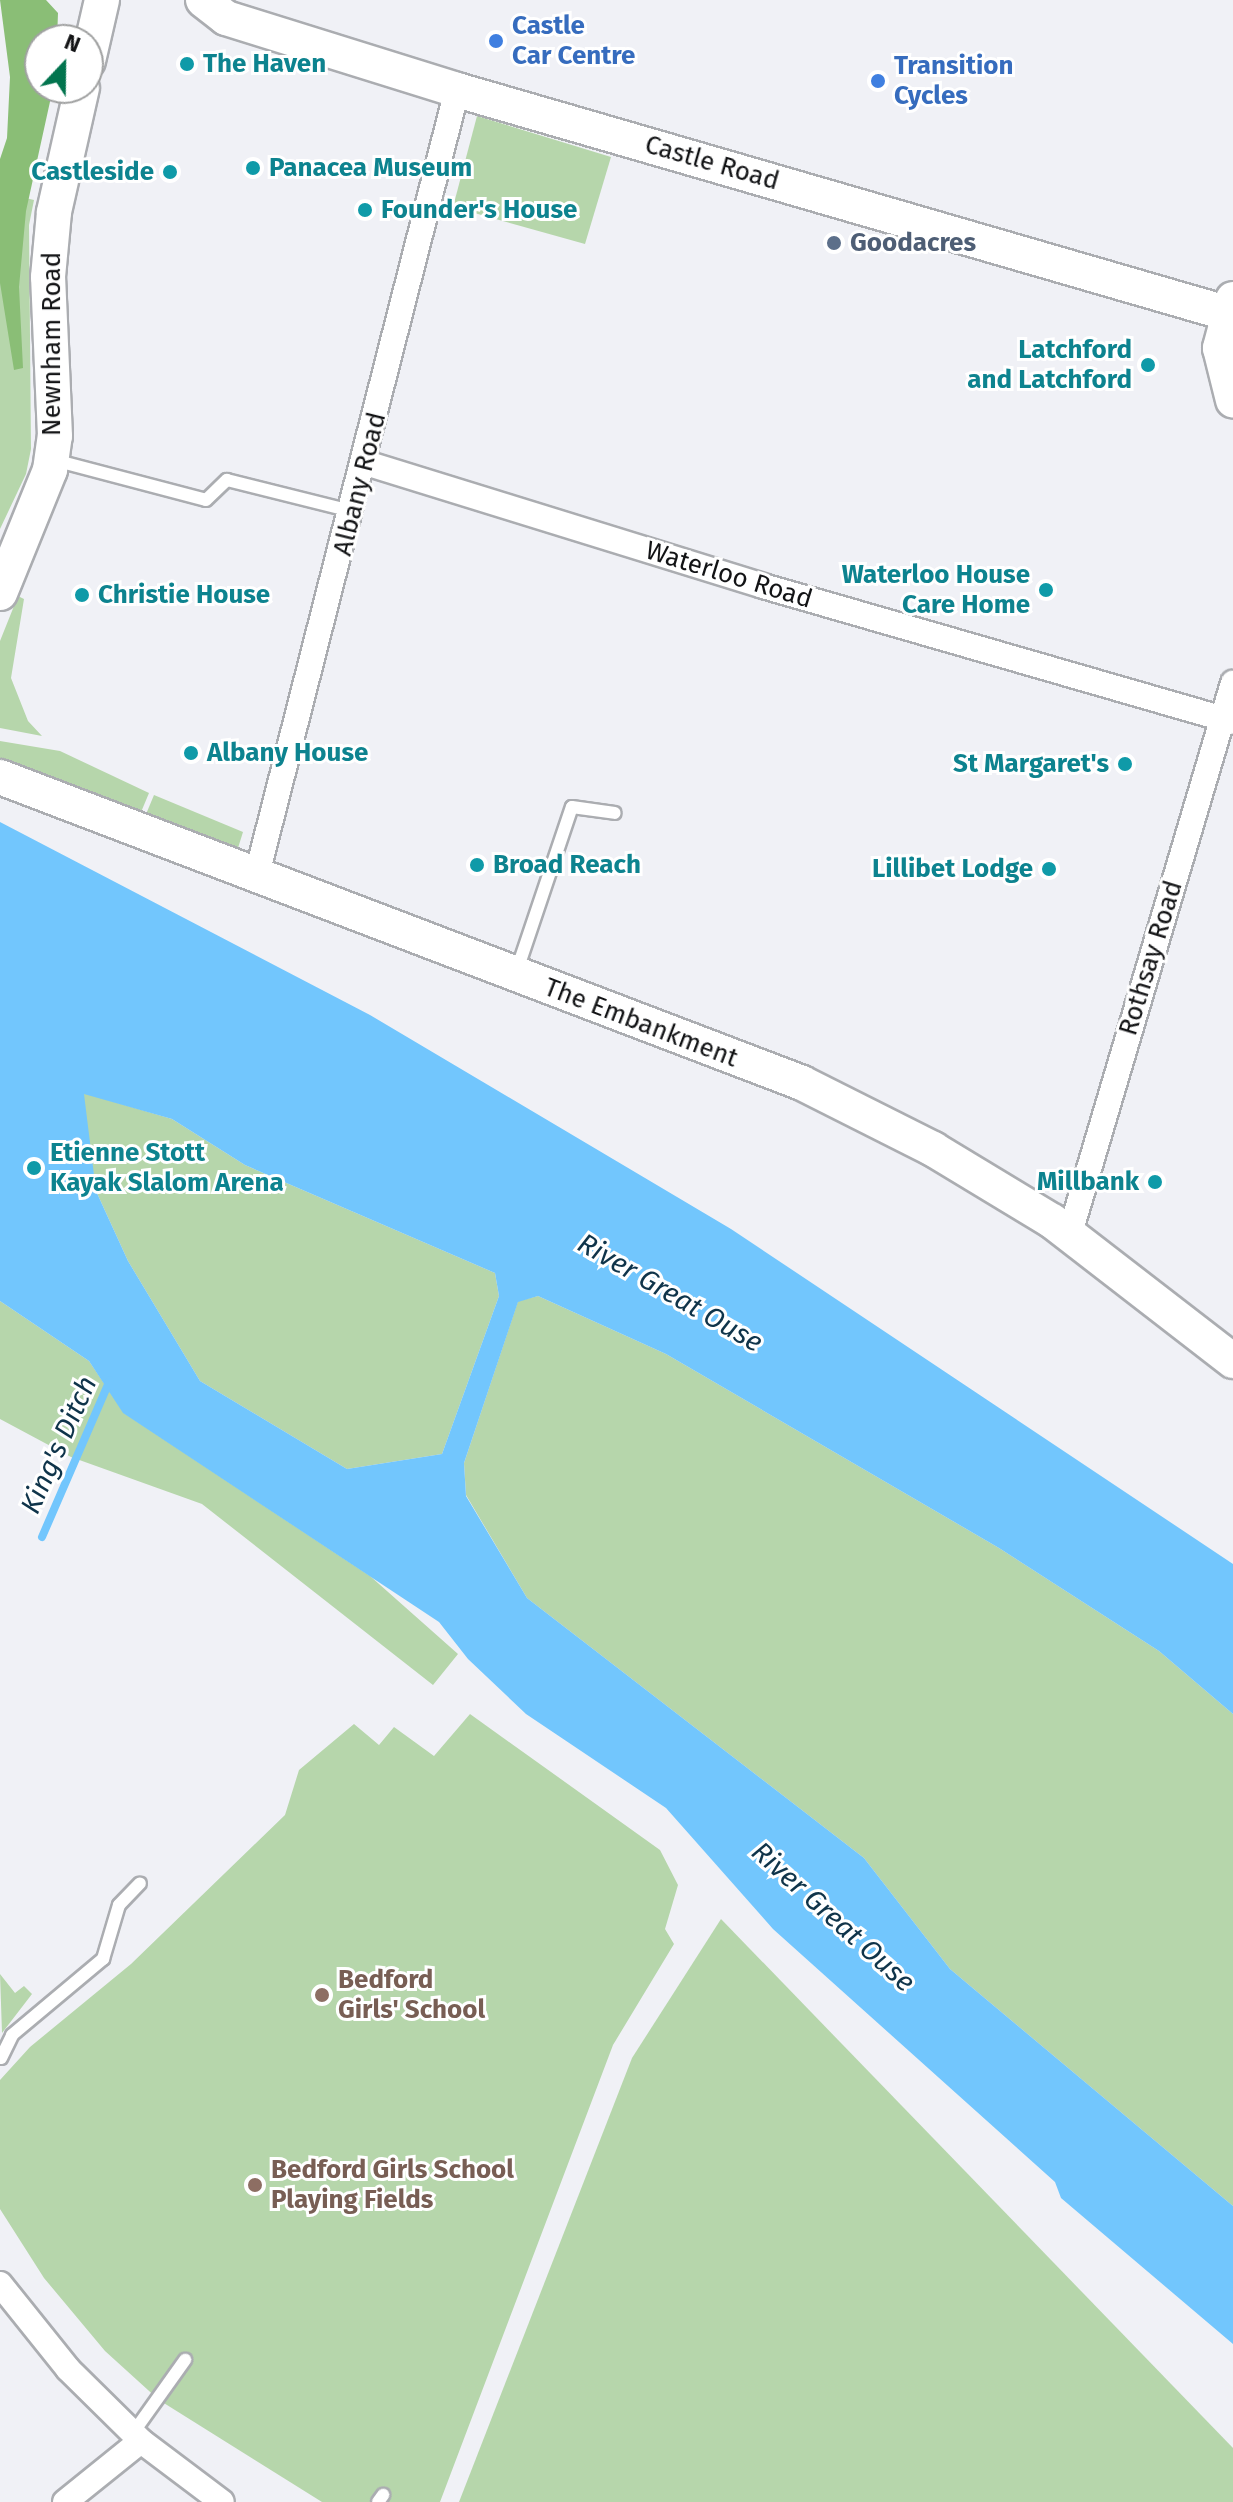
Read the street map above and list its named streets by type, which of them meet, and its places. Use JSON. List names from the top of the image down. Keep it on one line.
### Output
{"streets":{"street":["Castle Road","Newnham Road","Albany Road","Waterloo Road","Rothsay Road","The Embankment"]},"crossings":[["Castle Road","Albany Road"],["Albany Road","Waterloo Road"],["Albany Road","The Embankment"],["Waterloo Road","Rothsay Road"],["Rothsay Road","The Embankment"]],"water":["River Great Ouse","King's Ditch"],"places":["Castle Car Centre","The Haven","Transition Cycles","Panacea Museum","Castleside","Founder's House","Goodacres","Latchford and Latchford","Waterloo House Care Home","Christie House","Albany House","St Margaret's","Broad Reach","Lillibet Lodge","Etienne Stott Kayak Slalom Arena","Millbank","Bedford Girls' School","Bedford Girls School Playing Fields"],"north":"top"}
